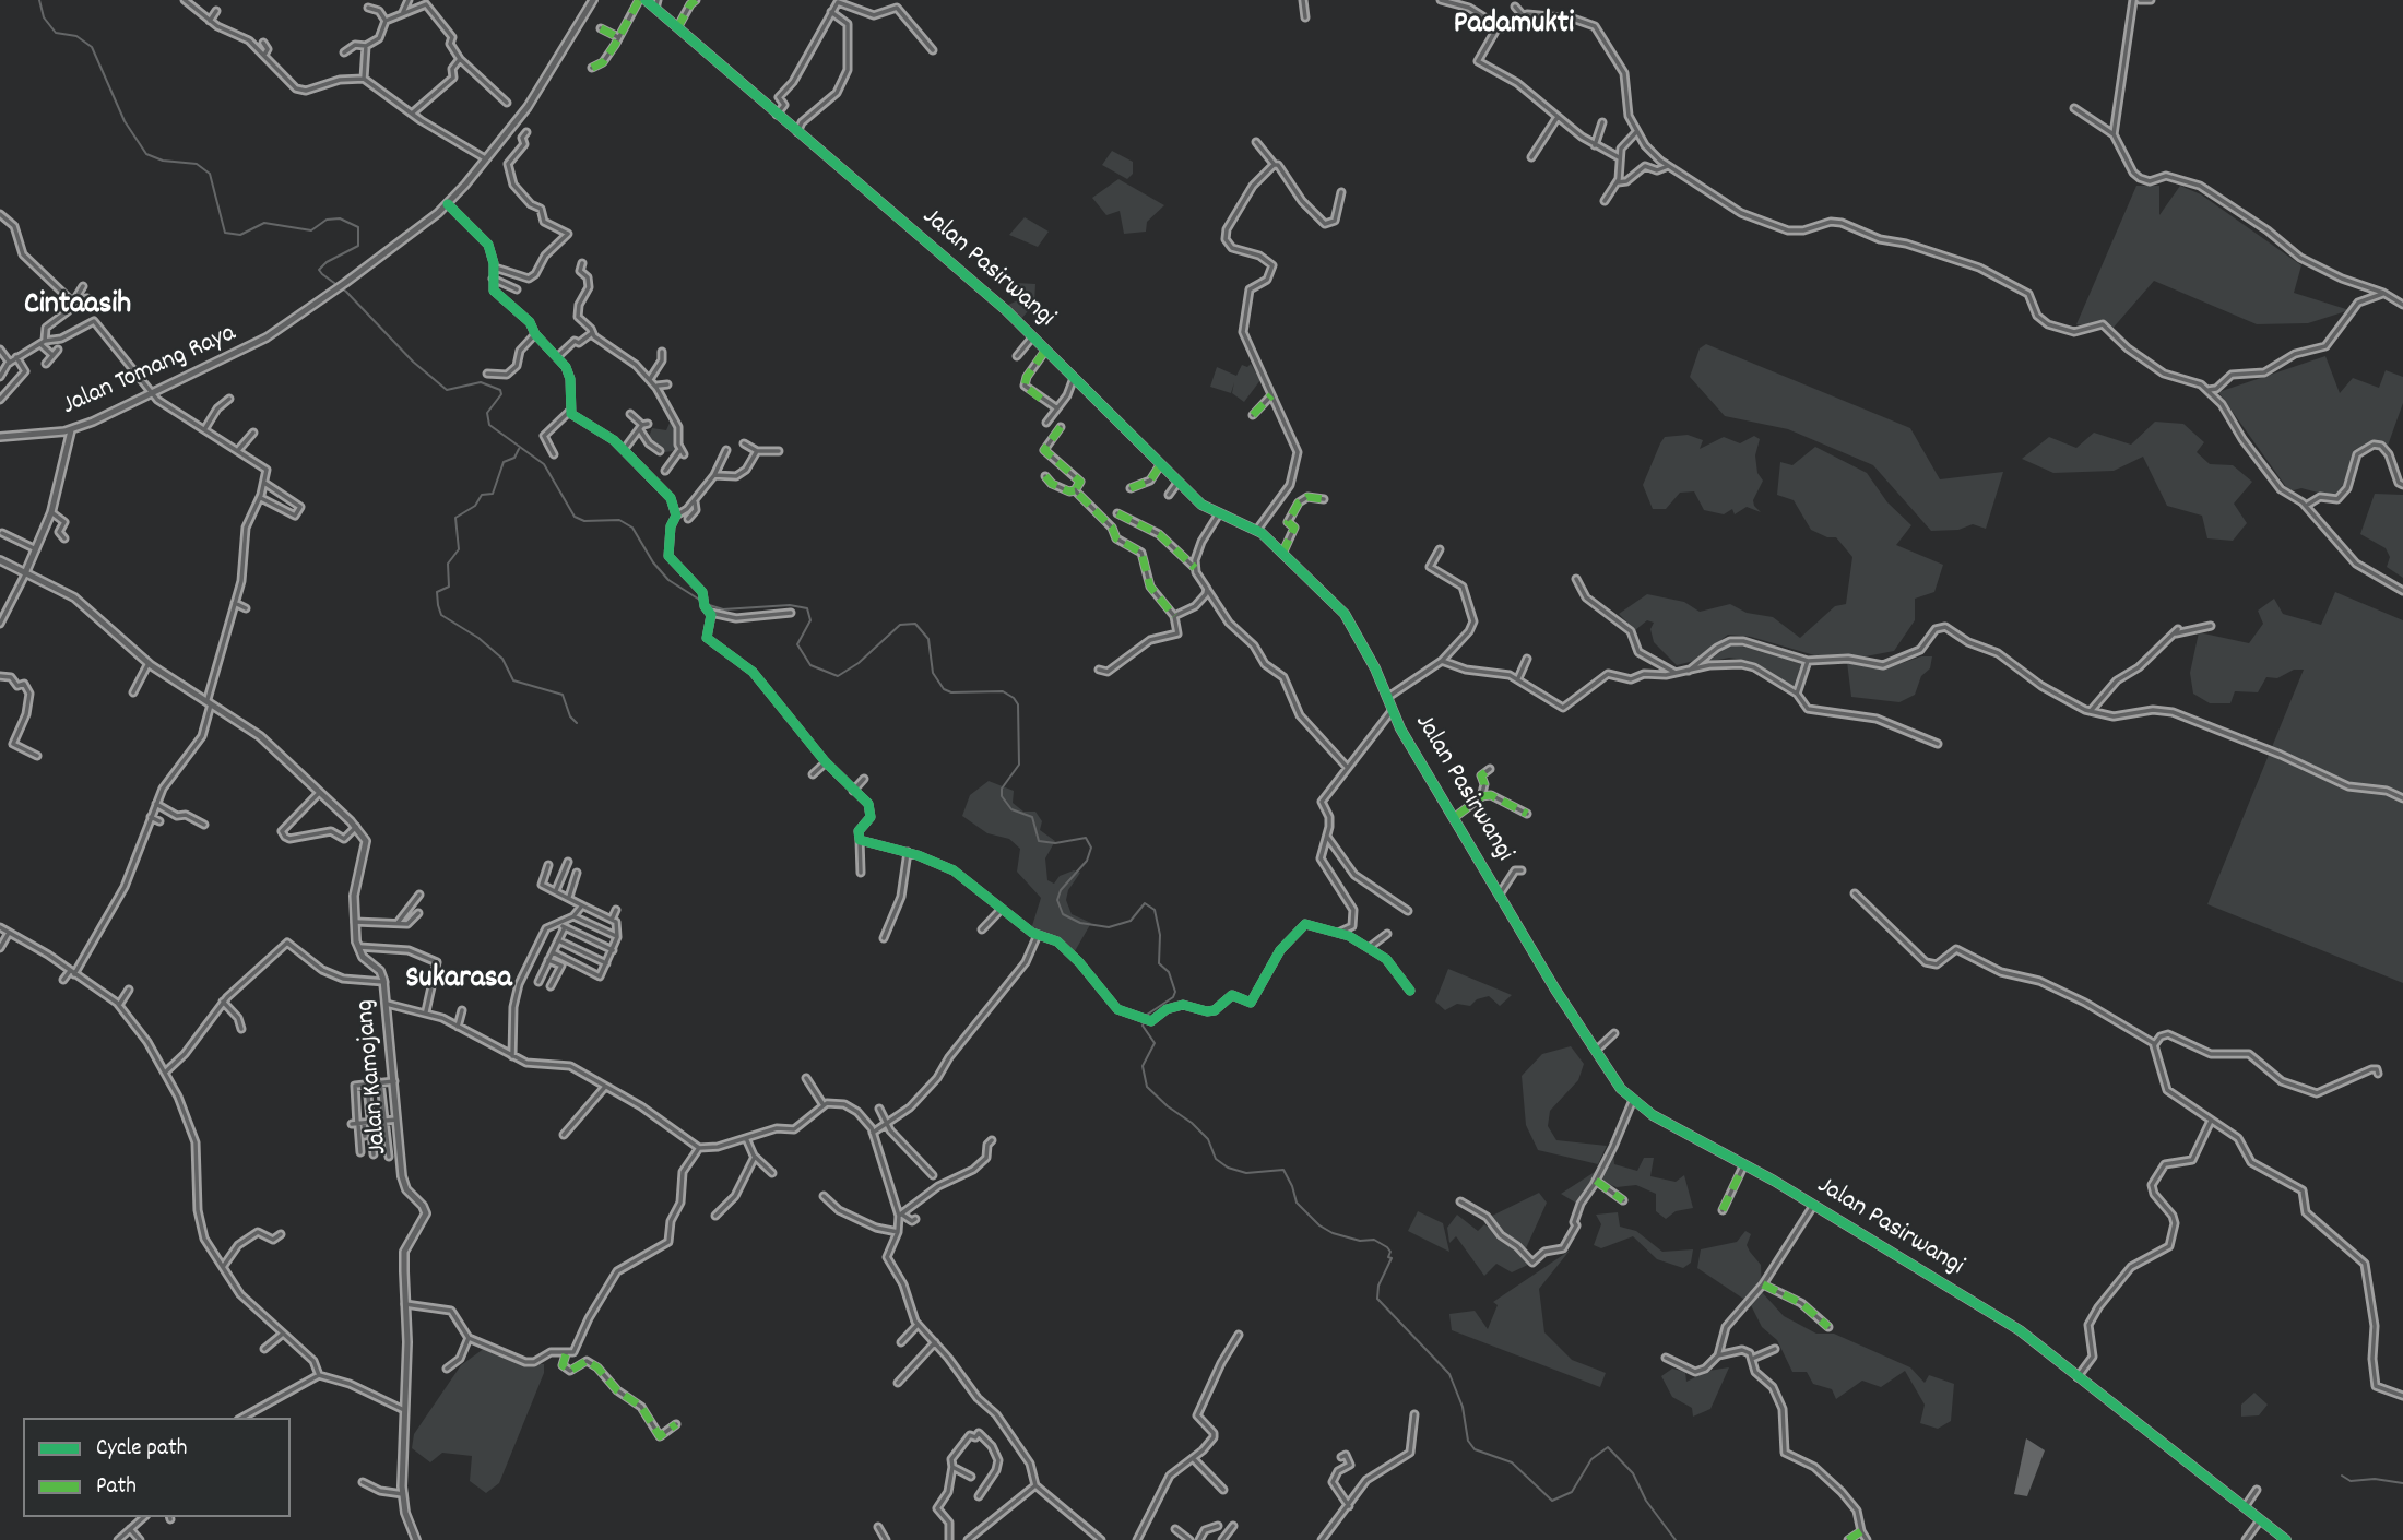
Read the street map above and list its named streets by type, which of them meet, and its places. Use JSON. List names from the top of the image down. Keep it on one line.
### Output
{"streets":{"street":["Jalan Pasirwangi","Jalan Tomang Raya","Jalan Kamojang"]},"districts":["Padamukti","Cintaasih","Sukarasa"],"legend":["Cycle path","Path"]}
